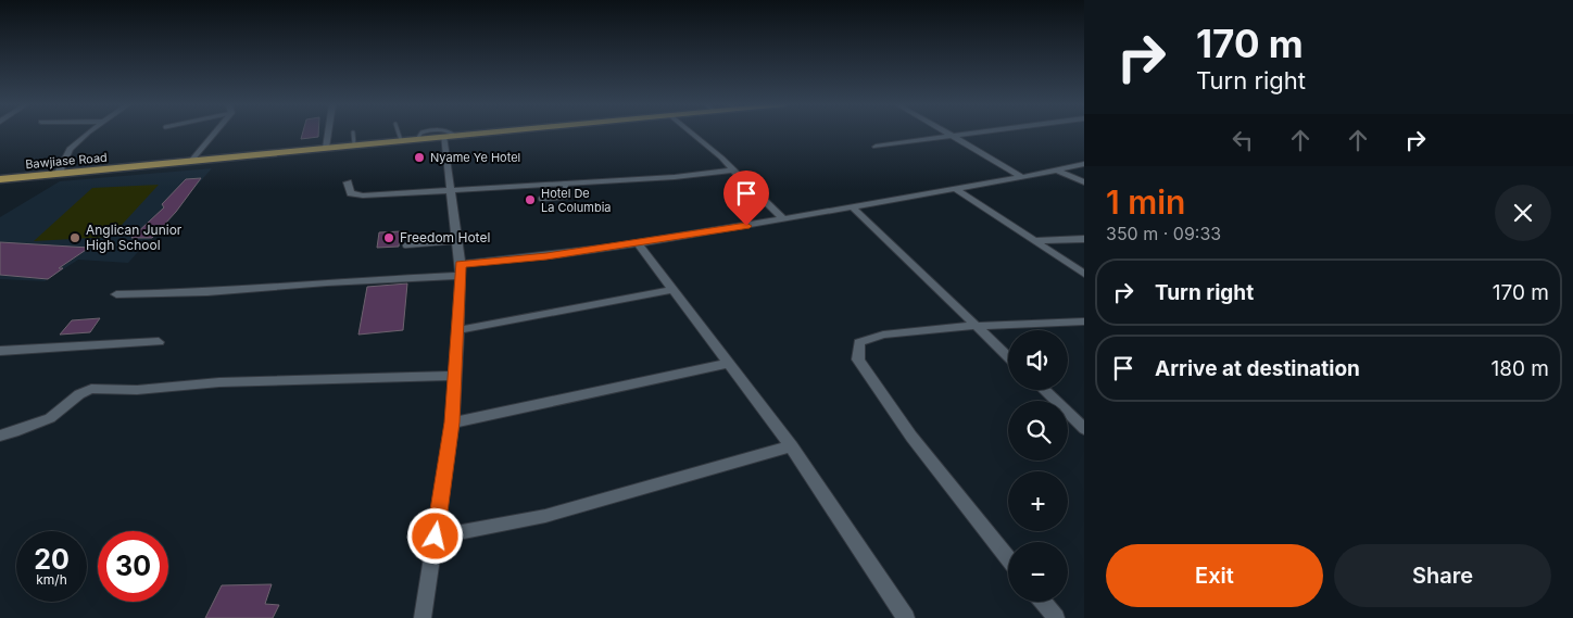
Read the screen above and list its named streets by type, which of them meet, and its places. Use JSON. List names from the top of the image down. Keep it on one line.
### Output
{"streets":{"main road":["Bawjiase Road"]},"places":["Nyame Ye Hotel","Hotel De La Columbia","Anglican Junior High School","Freedom Hotel"],"page":{"turn":["170 m","Turn right"],"heading":["1 min","350 m · 09:33"],"list":[{"name":"Turn right","value":"170 m"},{"name":"Arrive at destination","value":"180 m"}],"map_buttons":["+","−"],"speed":"20 km/h","limit":"30","buttons":["Exit","Share"]}}
